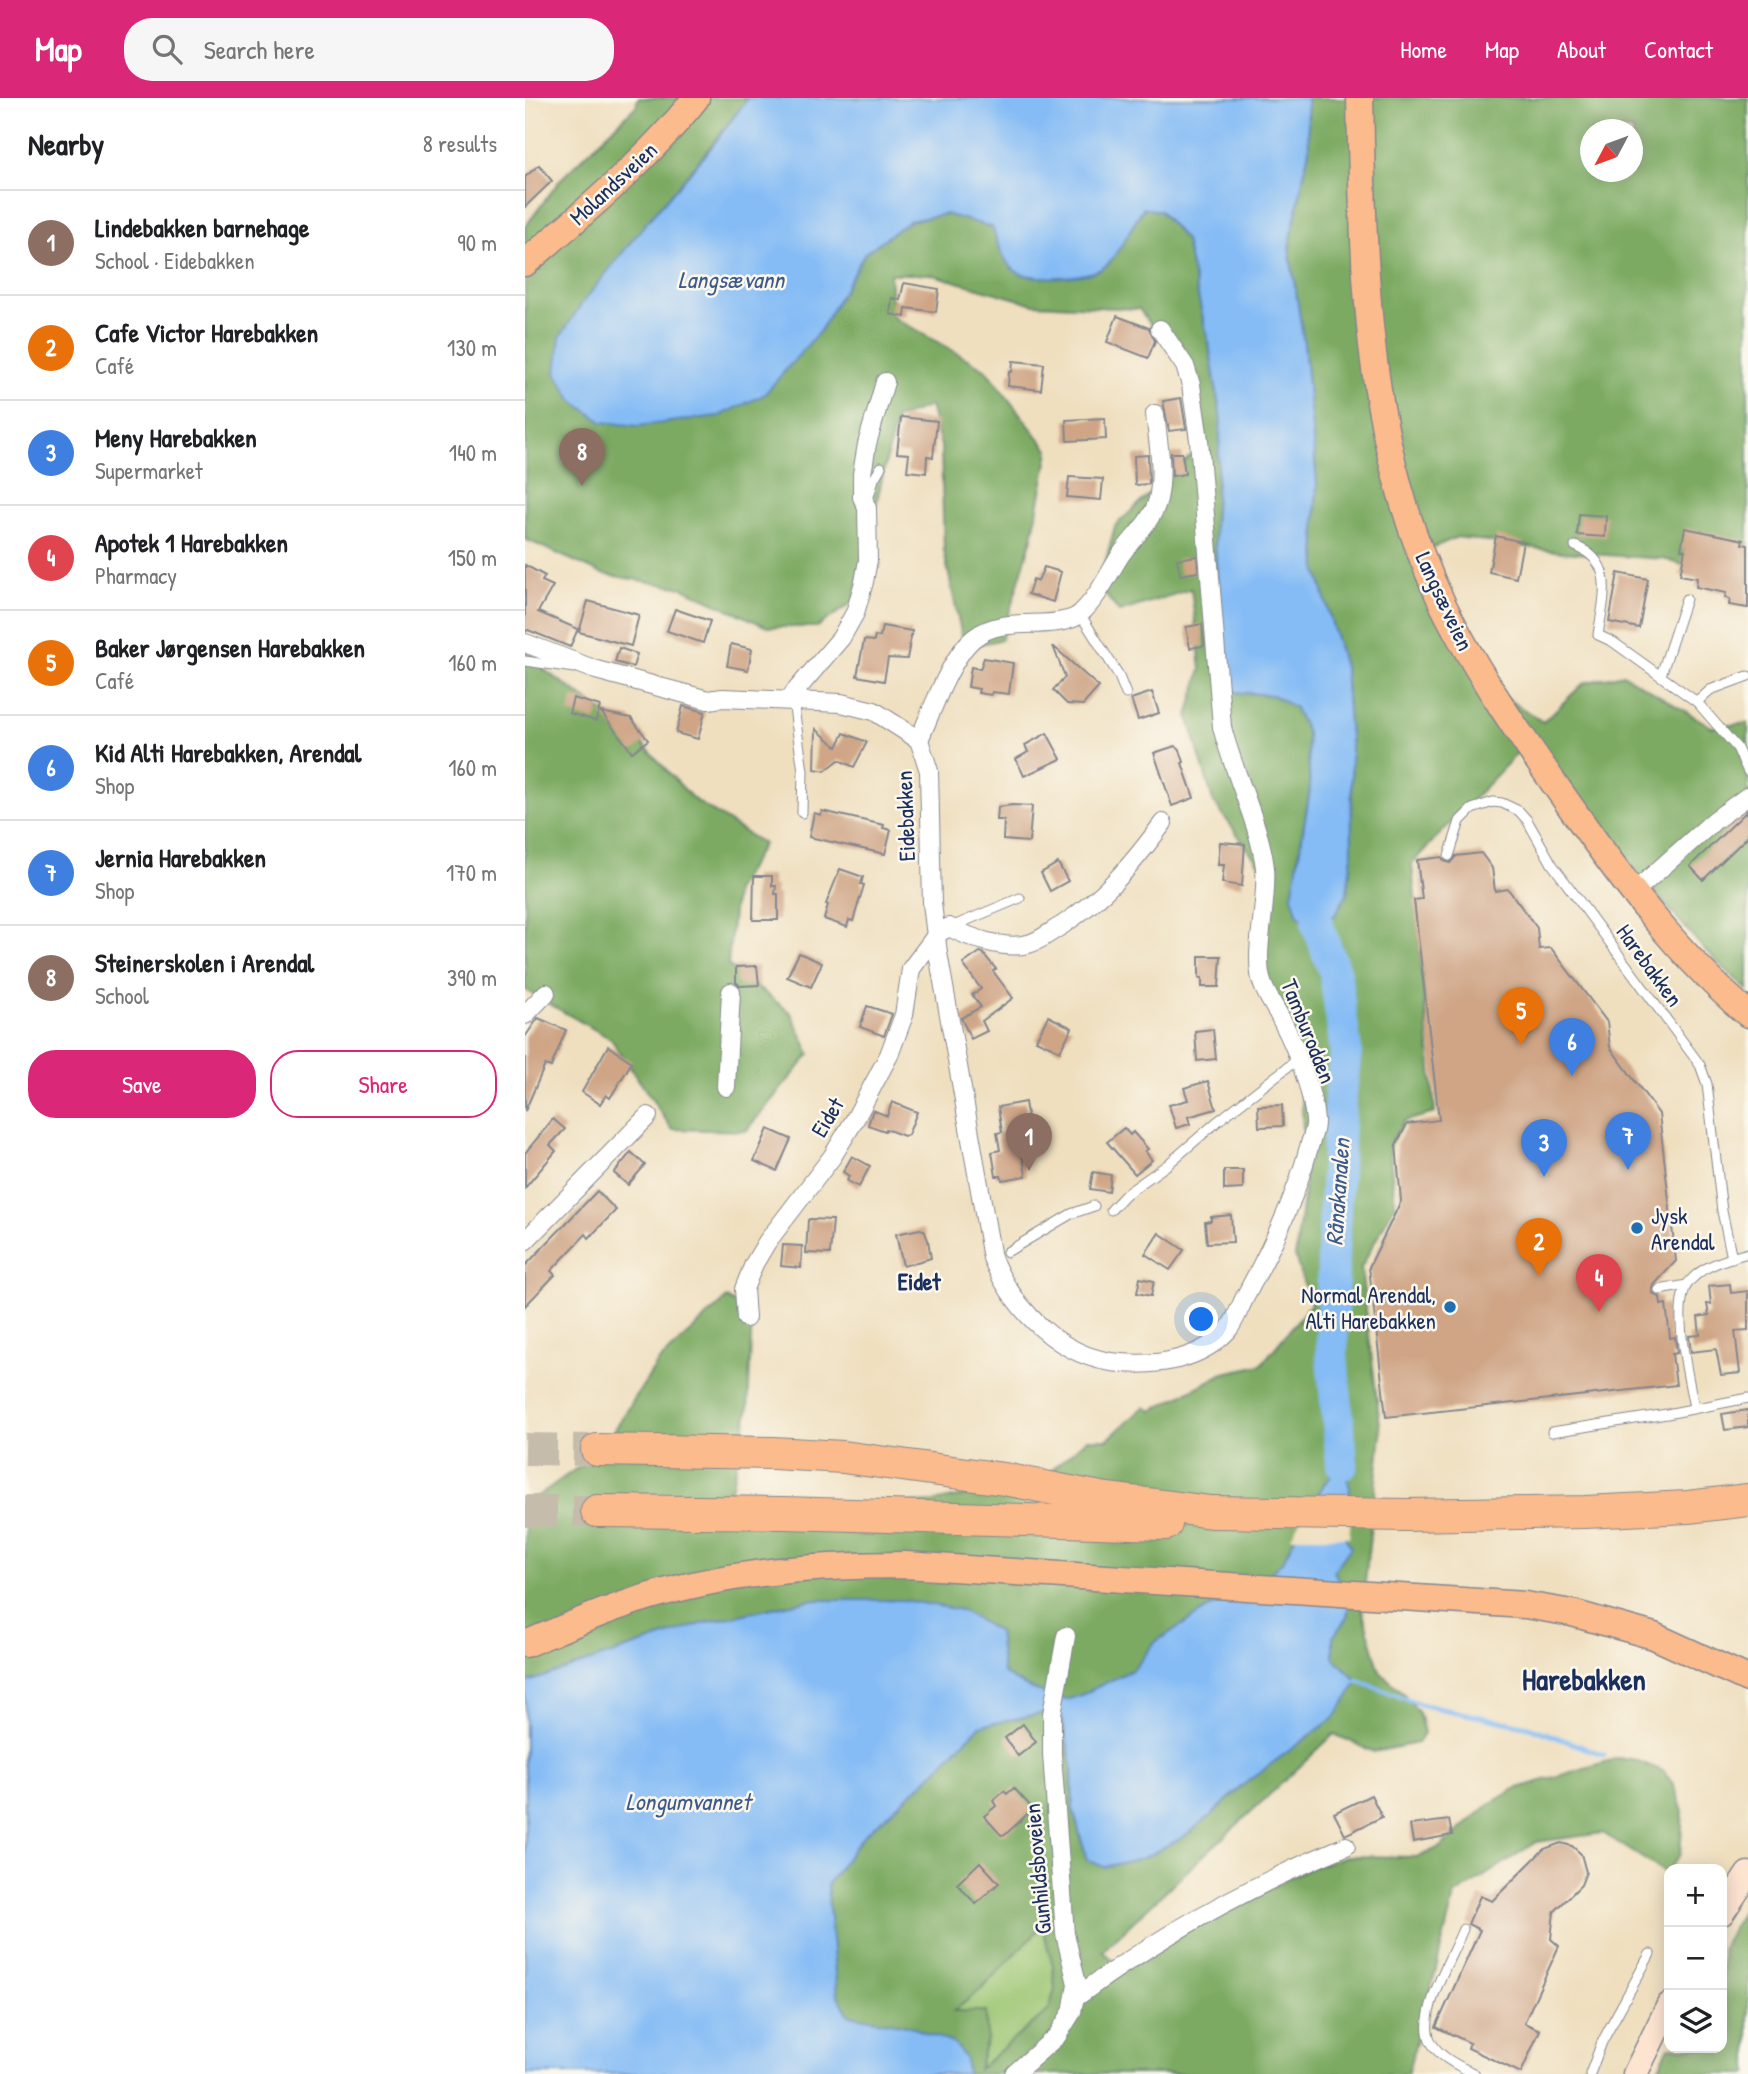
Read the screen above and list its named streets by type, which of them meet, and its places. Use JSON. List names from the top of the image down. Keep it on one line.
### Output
{"streets":{"main road":["Molandsveien","Langsæveien"],"street":["Eidebakken","Tamburodden","Eidet","Gunhildsboveien"],"lane":["Harebakken"]},"crossings":[["Eidebakken","Tamburodden"],["Eidebakken","Eidet"]],"districts":["Eidet","Harebakken"],"water":["Langsævann","Rånakanalen","Longumvannet"],"places":["Jysk Arendal","Normal Arendal, Alti Harebakken"],"north":"bottom left","page":{"header":"Map","search":"Search here","nav":["Home","Map","About","Contact"],"heading":["Nearby","8 results"],"list":[{"mark":"1","name":"Lindebakken barnehage","note":"School · Eidebakken","value":"90 m"},{"mark":"2","name":"Cafe Victor Harebakken","note":"Café","value":"130 m"},{"mark":"3","name":"Meny Harebakken","note":"Supermarket","value":"140 m"},{"mark":"4","name":"Apotek 1 Harebakken","note":"Pharmacy","value":"150 m"},{"mark":"5","name":"Baker Jørgensen Harebakken","note":"Café","value":"160 m"},{"mark":"6","name":"Kid Alti Harebakken, Arendal","note":"Shop","value":"160 m"},{"mark":"7","name":"Jernia Harebakken","note":"Shop","value":"170 m"},{"mark":"8","name":"Steinerskolen i Arendal","note":"School","value":"390 m"}],"pins":["8","5","6","7","1","3","2","4"],"buttons":["Save","Share"],"map_buttons":["+","−"]}}
